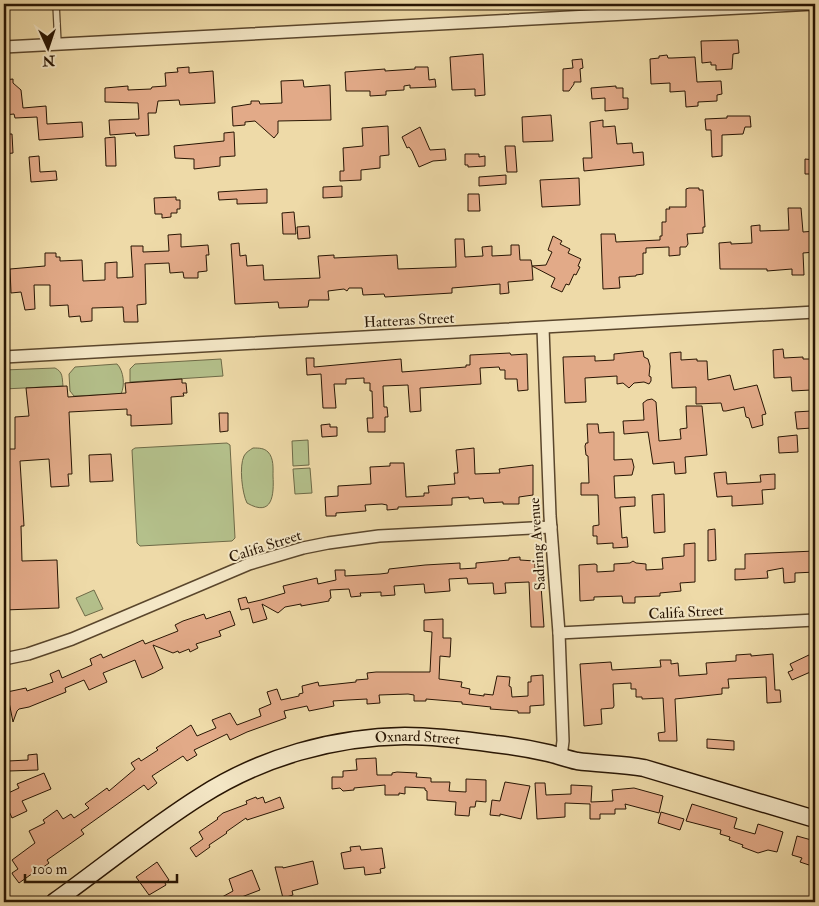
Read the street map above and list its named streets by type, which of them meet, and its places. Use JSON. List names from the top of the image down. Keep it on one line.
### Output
{"streets":{"street":["Hatteras Street","Sadring Avenue","Califa Street","Oxnard Street"]},"crossings":[["Hatteras Street","Sadring Avenue"],["Sadring Avenue","Califa Street"],["Sadring Avenue","Oxnard Street"]],"scale_bar":"100 m","north":"bottom"}
